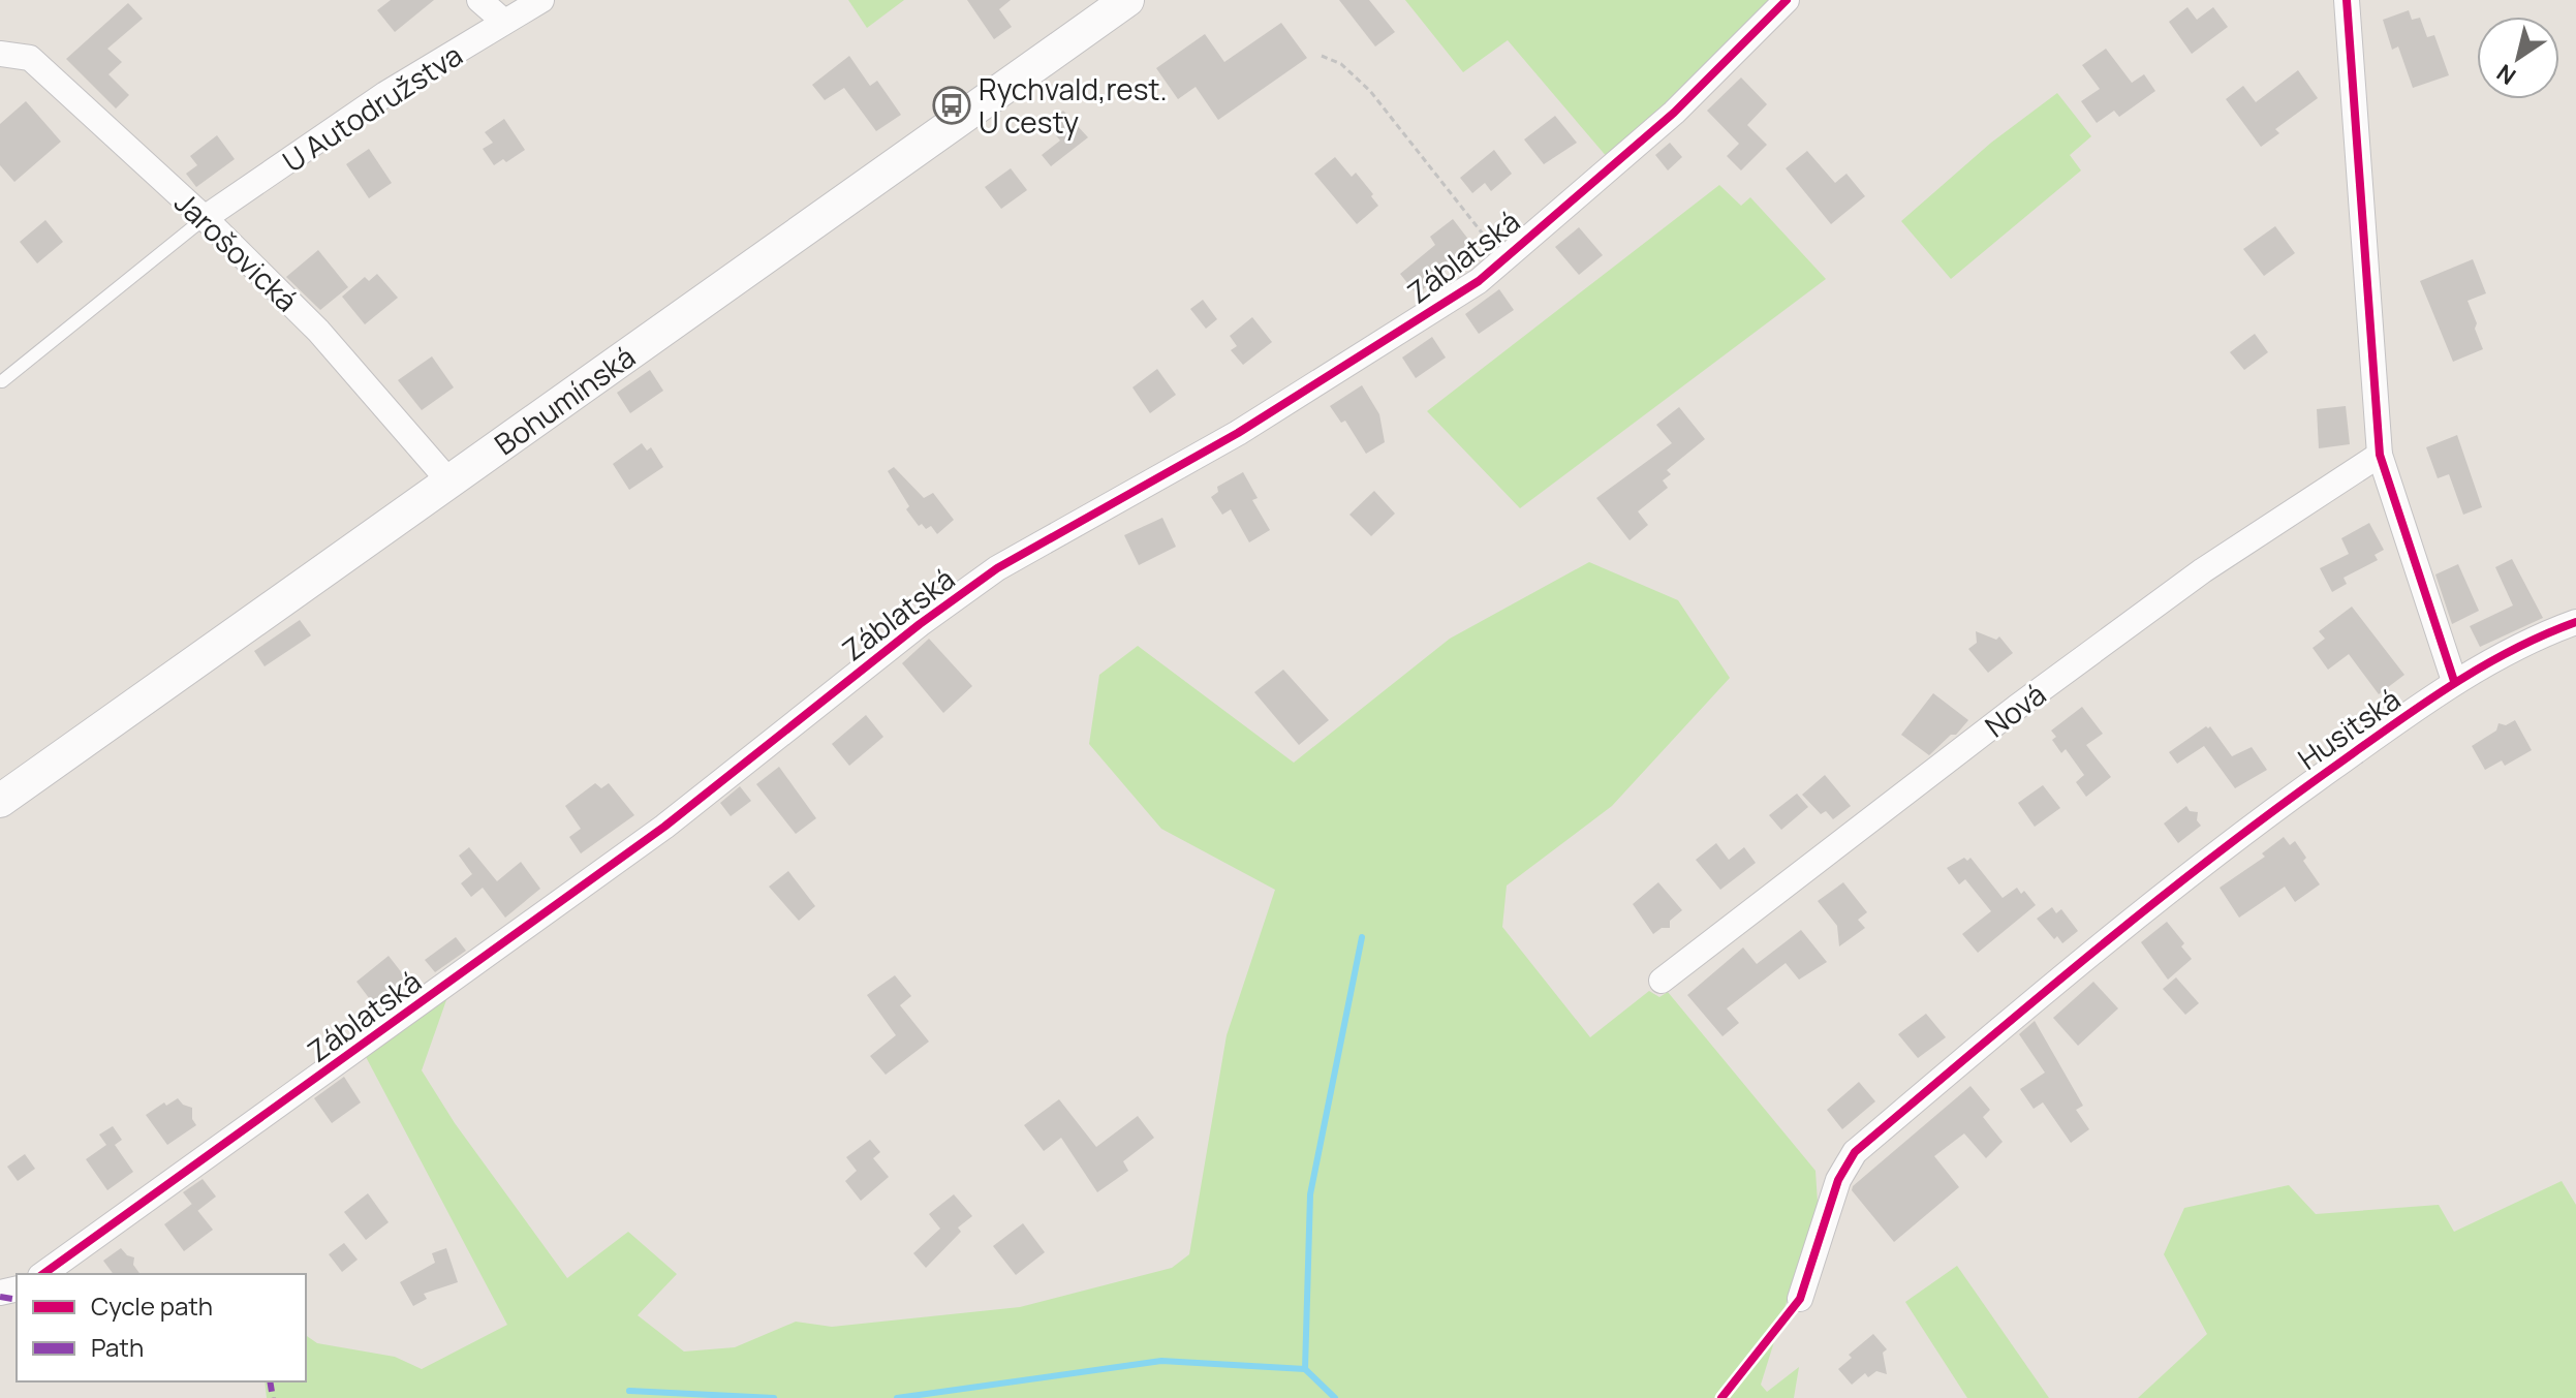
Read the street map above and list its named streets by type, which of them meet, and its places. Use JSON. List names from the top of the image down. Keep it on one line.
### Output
{"streets":{"main road":["Bohumínská"],"street":["U Autodružstva","Jarošovická","Záblatská","Nová","Husitská"]},"crossings":[["U Autodružstva","Jarošovická"],["Jarošovická","Bohumínská"]],"places":{"bus stop":["Rychvald,rest. U cesty"]},"legend":["Cycle path","Path"],"north":"bottom left"}
